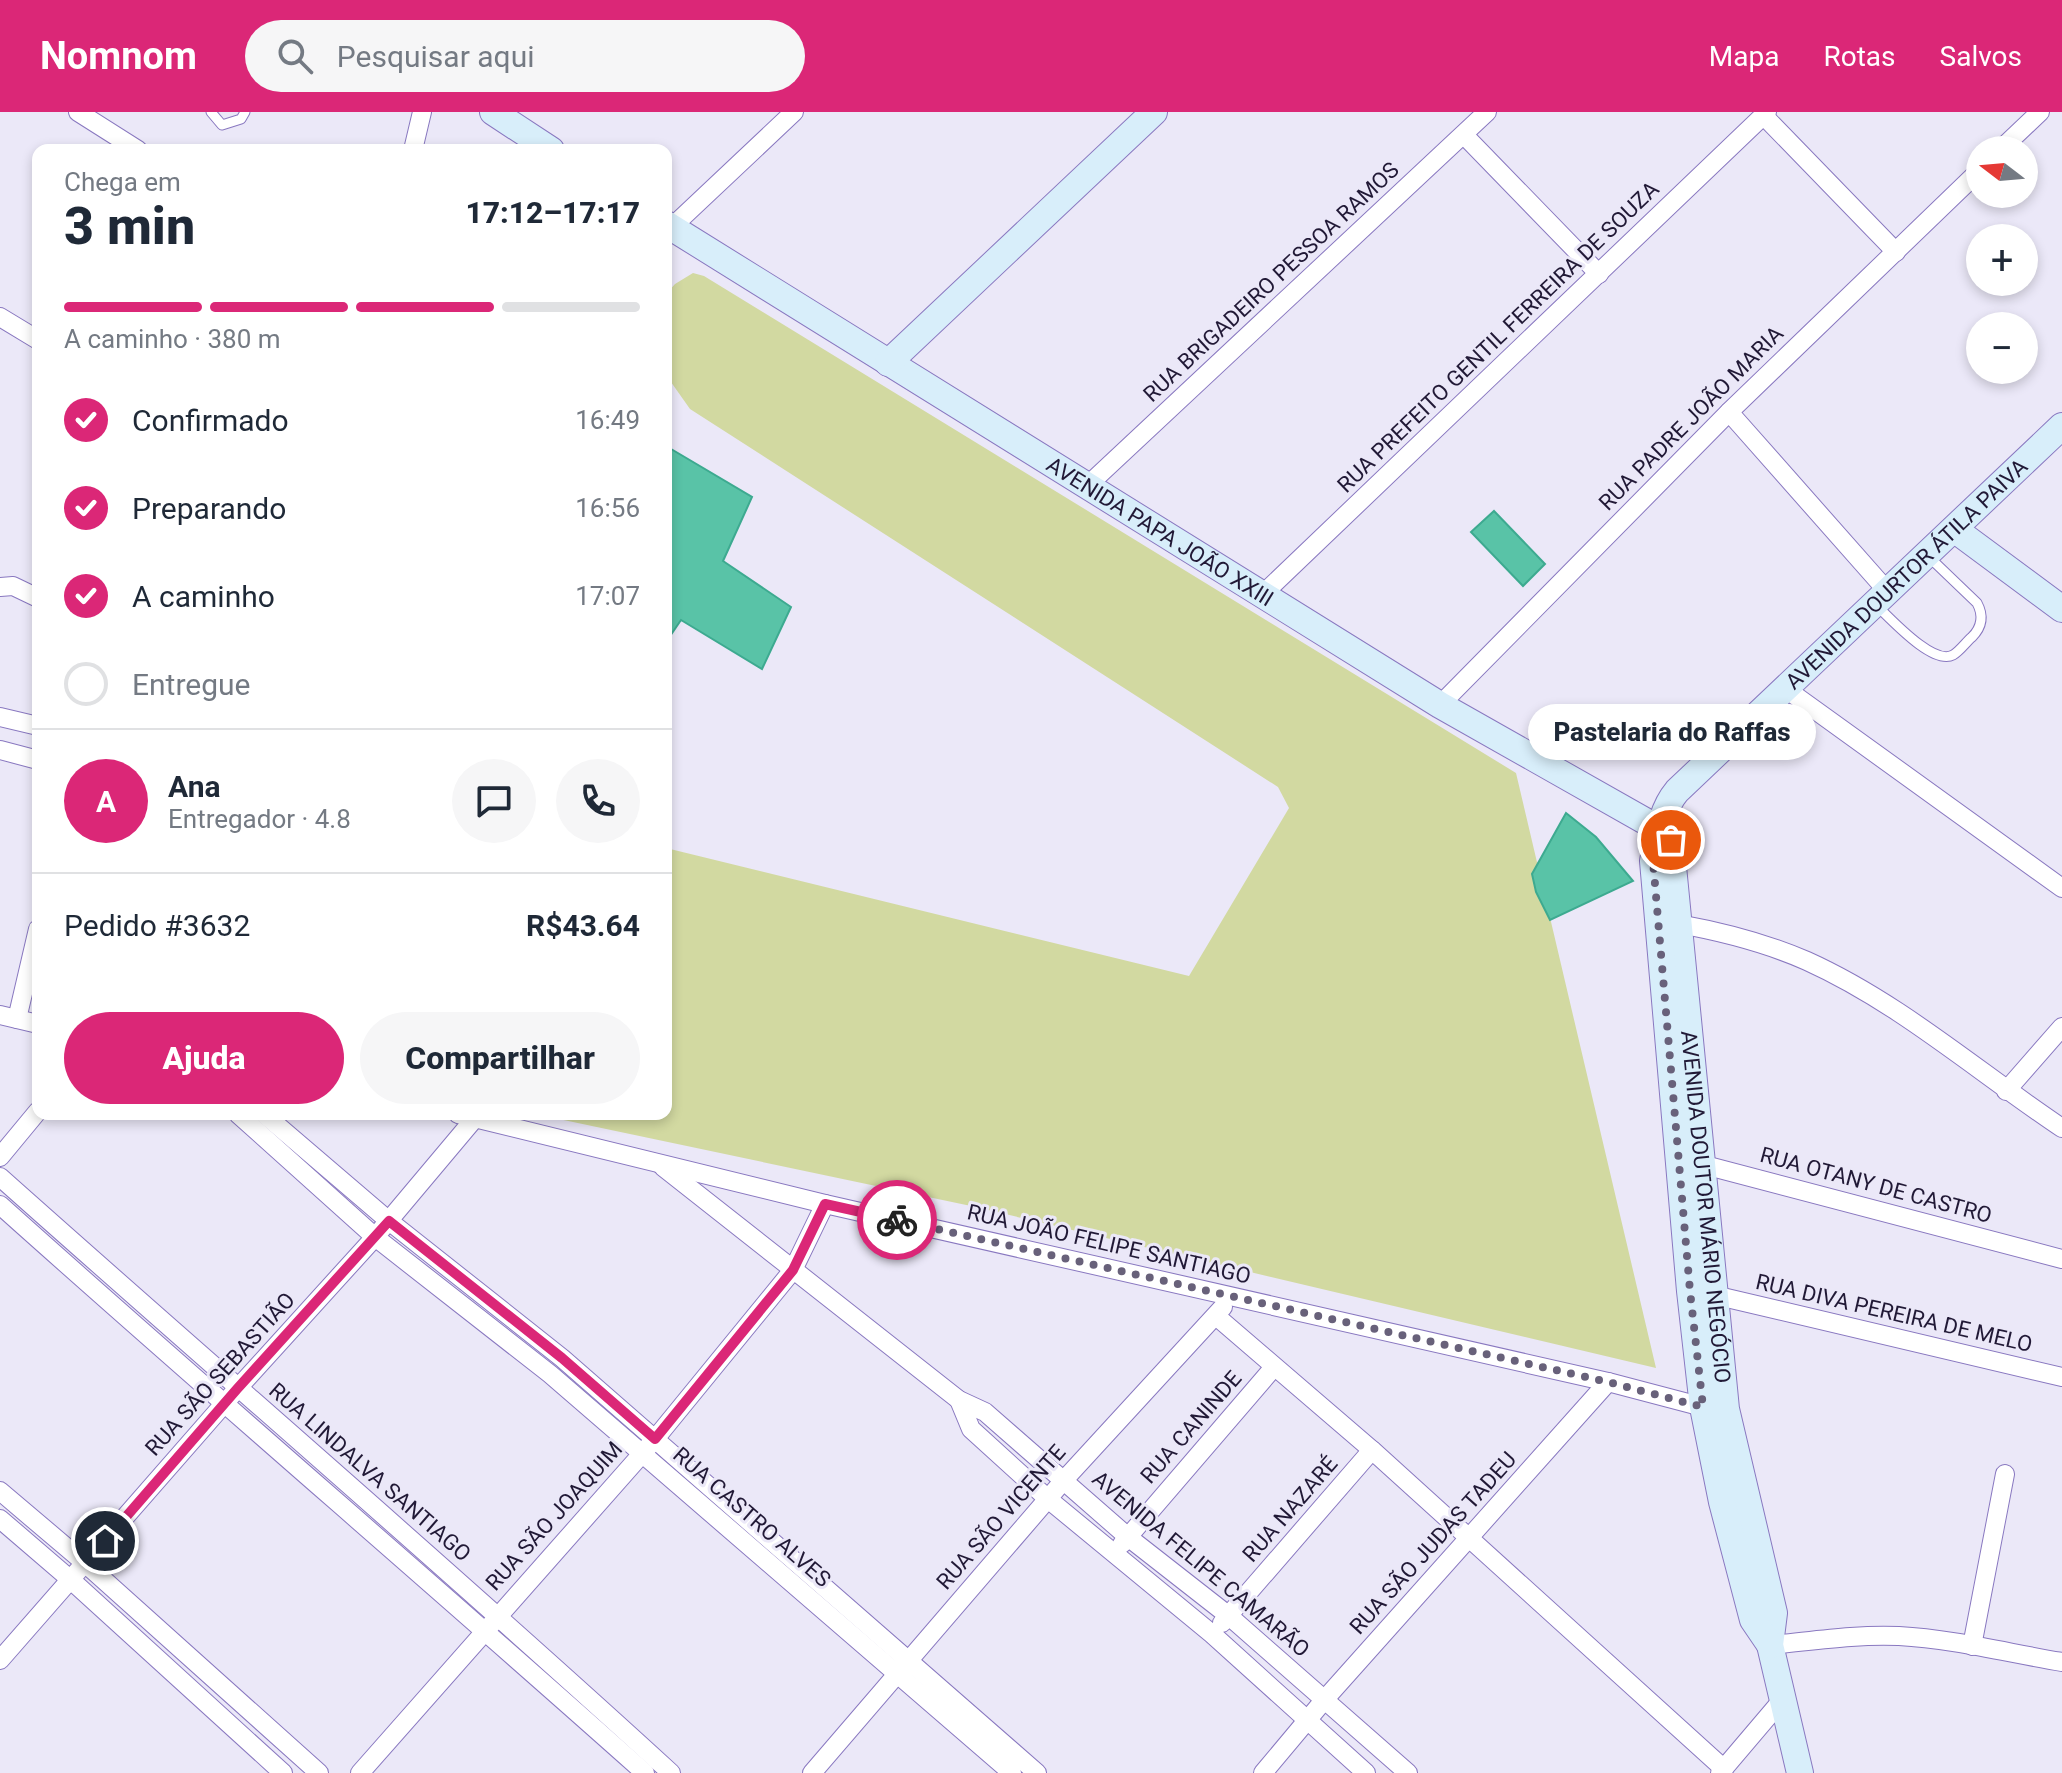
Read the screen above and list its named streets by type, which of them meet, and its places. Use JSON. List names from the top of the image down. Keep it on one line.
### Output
{"streets":{"main road":["AVENIDA PAPA JOÃO XXIII","AVENIDA DOURTOR ÁTILA PAIVA","AVENIDA DOUTOR MÁRIO NEGÓCIO"],"street":["RUA BRIGADEIRO PESSOA RAMOS","RUA PREFEITO GENTIL FERREIRA DE SOUZA","RUA PADRE JOÃO MARIA","RUA OTANY DE CASTRO","RUA JOÃO FELIPE SANTIAGO","RUA DIVA PEREIRA DE MELO","RUA SÃO SEBASTIÃO","RUA CANINDE","RUA LINDALVA SANTIAGO","RUA NAZARÉ","RUA SÃO JOAQUIM","RUA CASTRO ALVES","RUA SÃO VICENTE","RUA SÃO JUDAS TADEU","AVENIDA FELIPE CAMARÃO"]},"crossings":[["RUA BRIGADEIRO PESSOA RAMOS","AVENIDA PAPA JOÃO XXIII"],["RUA PREFEITO GENTIL FERREIRA DE SOUZA","AVENIDA PAPA JOÃO XXIII"],["RUA PADRE JOÃO MARIA","AVENIDA PAPA JOÃO XXIII"],["AVENIDA PAPA JOÃO XXIII","AVENIDA DOURTOR ÁTILA PAIVA"],["AVENIDA PAPA JOÃO XXIII","AVENIDA DOUTOR MÁRIO NEGÓCIO"],["AVENIDA DOURTOR ÁTILA PAIVA","AVENIDA DOUTOR MÁRIO NEGÓCIO"],["RUA OTANY DE CASTRO","AVENIDA DOUTOR MÁRIO NEGÓCIO"],["AVENIDA DOUTOR MÁRIO NEGÓCIO","RUA JOÃO FELIPE SANTIAGO"],["AVENIDA DOUTOR MÁRIO NEGÓCIO","RUA DIVA PEREIRA DE MELO"],["RUA JOÃO FELIPE SANTIAGO","RUA SÃO JOAQUIM"],["RUA JOÃO FELIPE SANTIAGO","RUA SÃO VICENTE"],["RUA JOÃO FELIPE SANTIAGO","RUA SÃO JUDAS TADEU"],["RUA JOÃO FELIPE SANTIAGO","AVENIDA FELIPE CAMARÃO"],["RUA SÃO SEBASTIÃO","RUA LINDALVA SANTIAGO"],["RUA SÃO SEBASTIÃO","RUA CASTRO ALVES"],["RUA CANINDE","AVENIDA FELIPE CAMARÃO"],["RUA LINDALVA SANTIAGO","RUA SÃO JOAQUIM"],["RUA NAZARÉ","AVENIDA FELIPE CAMARÃO"],["RUA SÃO JOAQUIM","RUA CASTRO ALVES"],["RUA SÃO JOAQUIM","AVENIDA FELIPE CAMARÃO"],["RUA CASTRO ALVES","RUA SÃO VICENTE"],["RUA SÃO VICENTE","AVENIDA FELIPE CAMARÃO"],["RUA SÃO JUDAS TADEU","AVENIDA FELIPE CAMARÃO"]],"places":["Pastelaria do Raffas"],"north":"left","page":{"header":"Nomnom","search":"Pesquisar aqui","nav":["Mapa","Rotas","Salvos"],"map_buttons":["+","−"],"heading":["3 min","Chega em","17:12–17:17"],"panel":["Ana","Entregador · 4.8","Pedido #3632","R$43.64"],"bar":"A caminho · 380 m","list":[["Confirmado","16:49"],["Preparando","16:56"],["A caminho","17:07"],"Entregue"],"bubble":"Pastelaria do Raffas","round":"A","buttons":["Ajuda","Compartilhar"]}}
